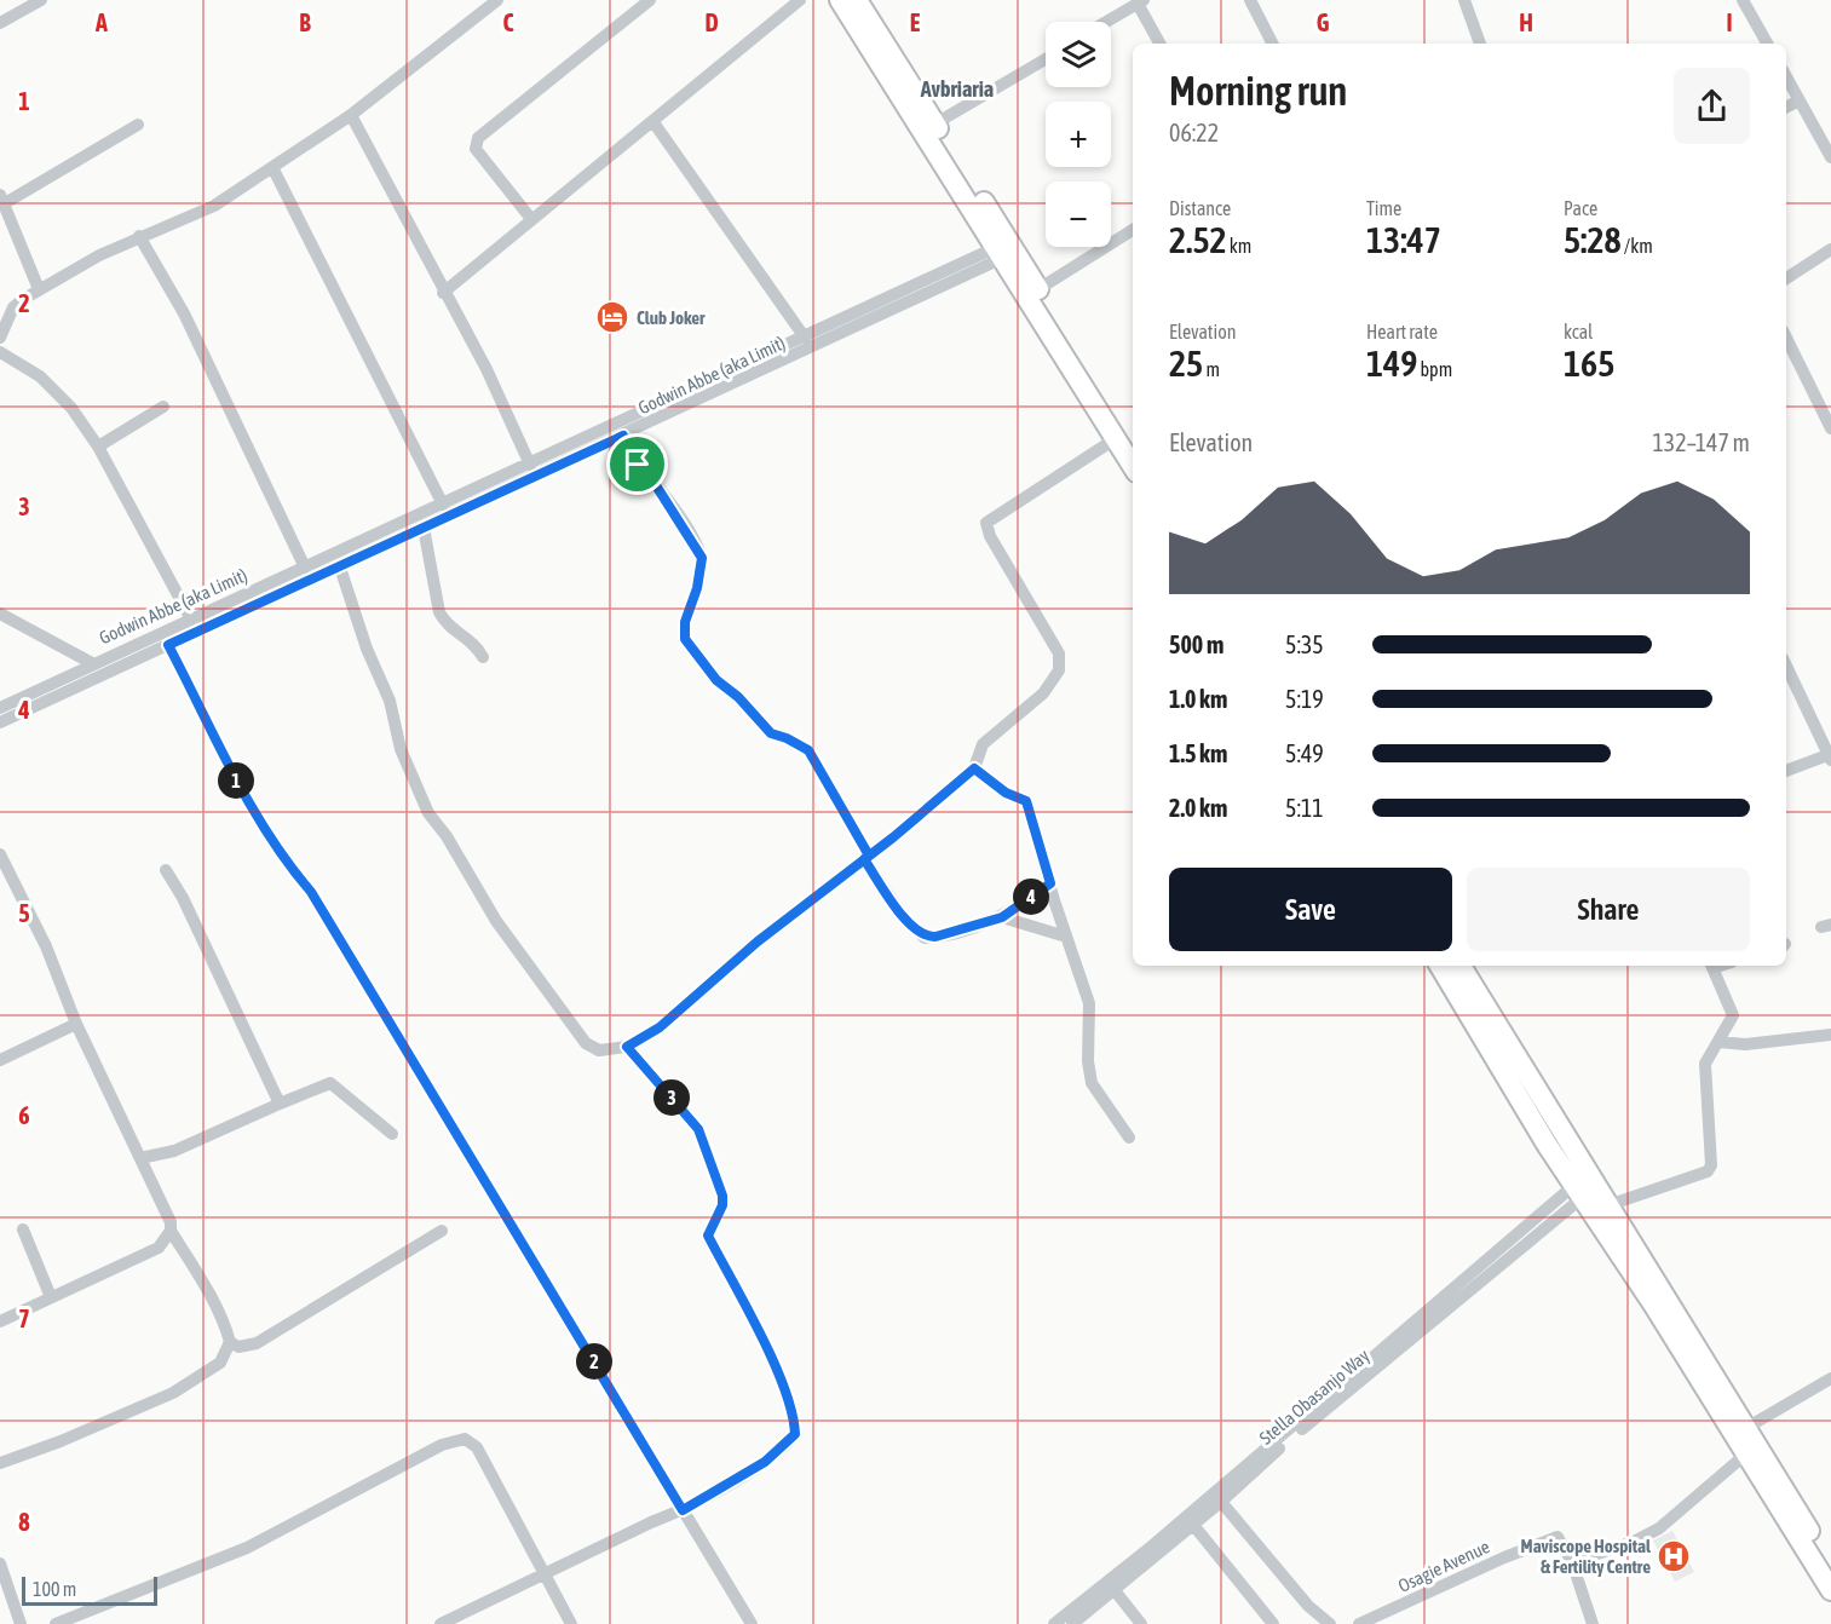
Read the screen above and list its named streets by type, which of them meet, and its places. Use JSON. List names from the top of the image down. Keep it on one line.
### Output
{"streets":{"street":["Godwin Abbe (aka Limit)","Stella Obasanjo Way","Osagie Avenue"]},"districts":["Avbriaria"],"places":{"hotel":["Club Joker"],"hospital":["Maviscope Hospital & Fertility Centre"]},"scale_bar":"100 m","page":{"map_buttons":["+","−"],"heading":["Morning run","06:22"],"stats":[["Distance","2.52 km"],["Time","13:47"],["Pace","5:28 /km"],["Elevation","25 m"],["Heart rate","149 bpm"],["kcal","165"]],"chart":["Elevation","132–147 m"],"list":[{"name":"500 m","note":"5:35"},{"name":"1.0 km","note":"5:19"},{"name":"1.5 km","note":"5:49"},{"name":"2.0 km","note":"5:11"}],"pins":["1","4","3","2"],"buttons":["Save","Share"],"scale":"100 m"},"grid":{"columns":["A","B","C","D","E","G","H","I"],"rows":["1","2","3","4","5","6","7","8"]}}
